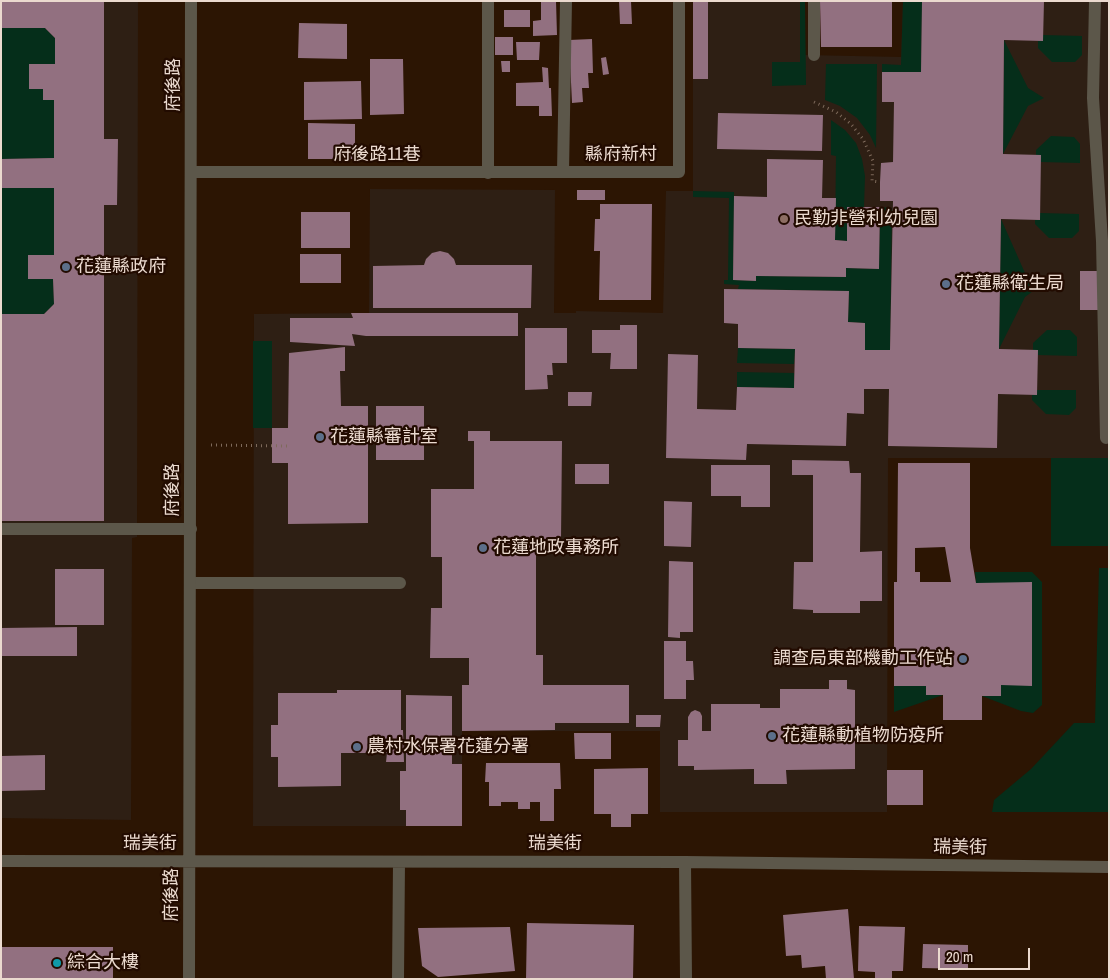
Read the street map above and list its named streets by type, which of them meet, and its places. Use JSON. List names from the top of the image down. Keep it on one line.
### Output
{"streets":{"street":["府後路","府後路11巷","縣府新村","瑞美街"]},"crossings":[["府後路","府後路11巷"],["府後路","瑞美街"],["府後路11巷","縣府新村"]],"places":["民勤非營利幼兒園","花蓮縣政府","花蓮縣衛生局","花蓮縣審計室","花蓮地政事務所","調查局東部機動工作站","花蓮縣動植物防疫所","農村水保署花蓮分署","綜合大樓"],"scale_bar":"20 m"}
